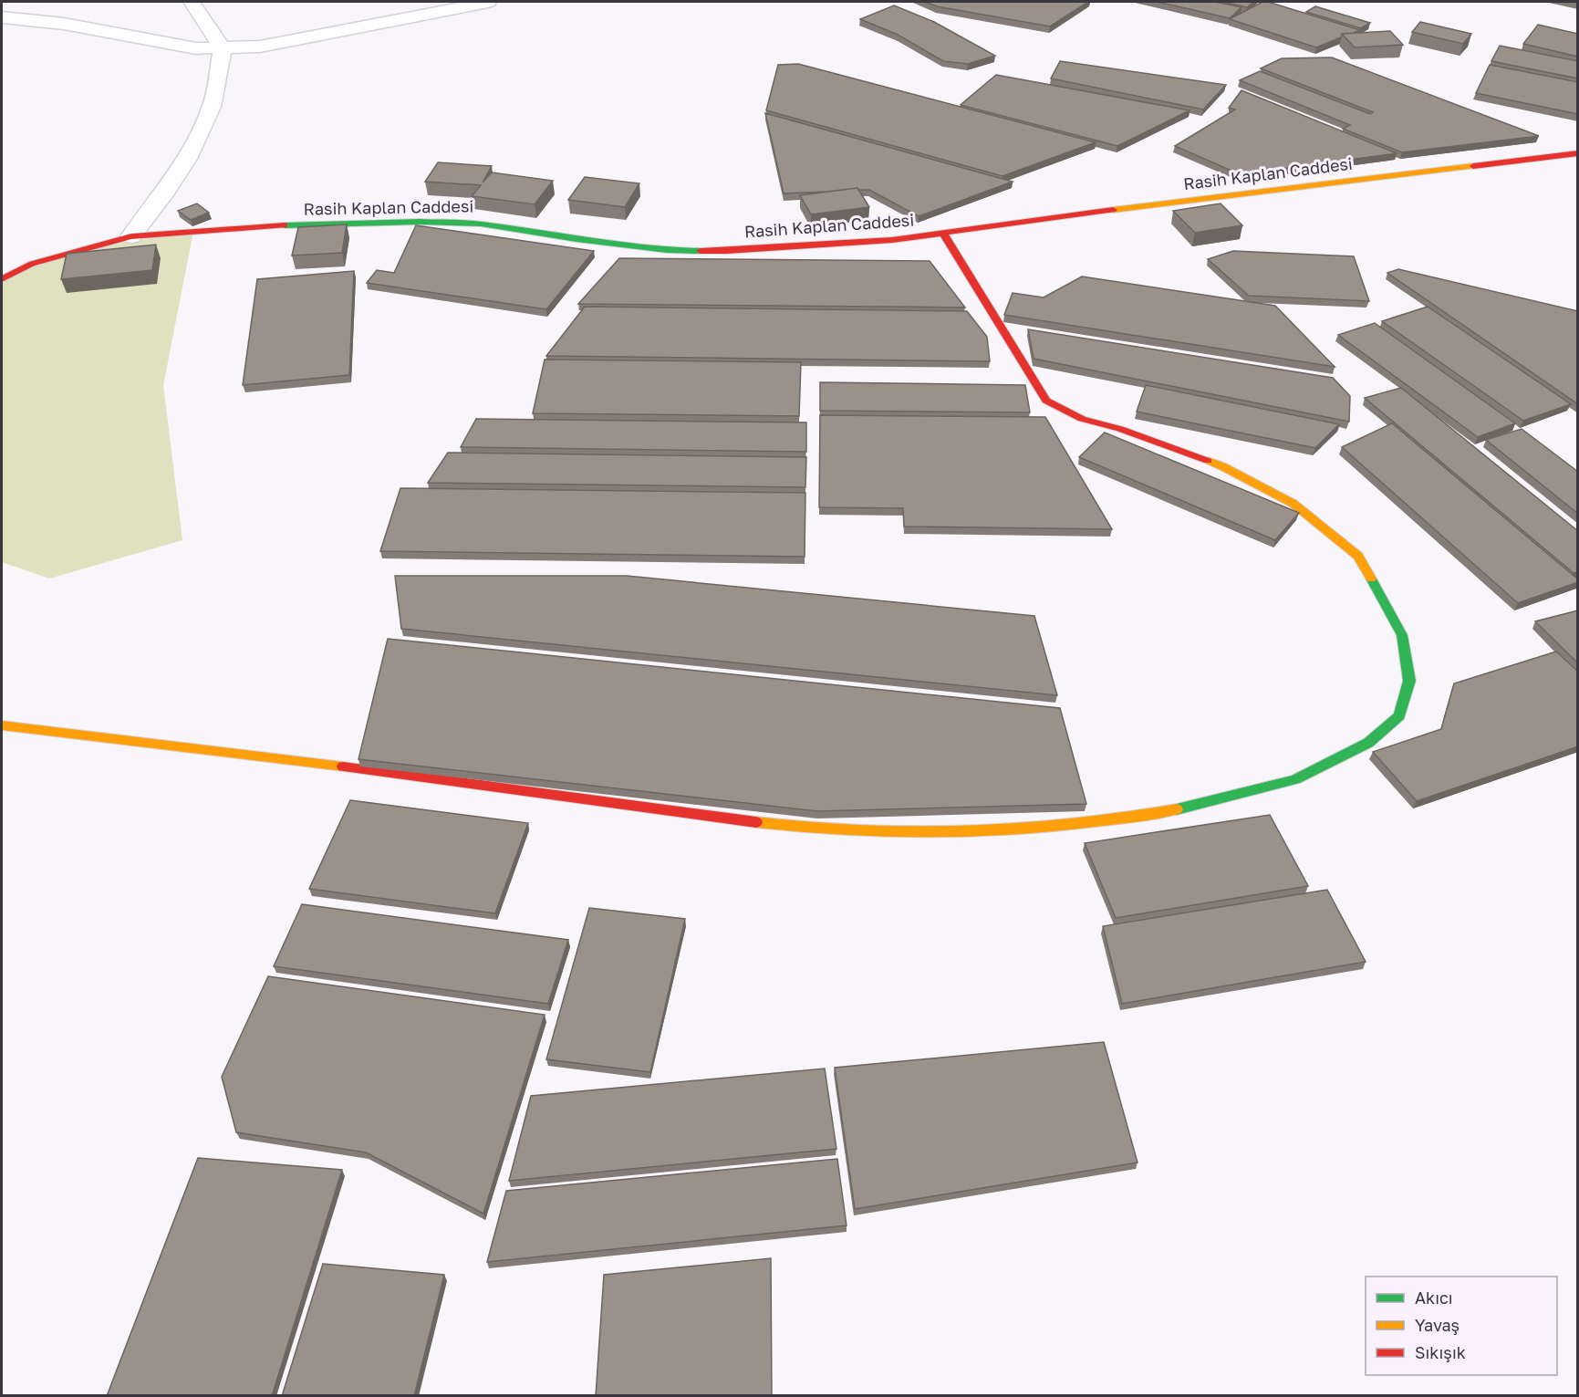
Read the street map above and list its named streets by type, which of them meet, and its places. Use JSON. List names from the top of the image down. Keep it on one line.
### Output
{"streets":{"street":["Rasih Kaplan Caddesi"]},"legend":["Akıcı","Yavaş","Sıkışık"]}
